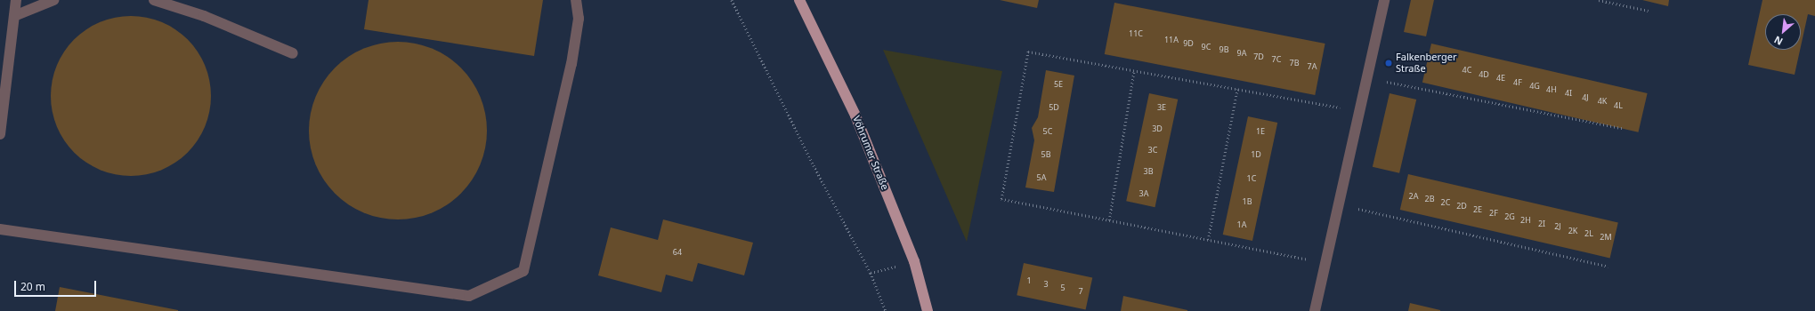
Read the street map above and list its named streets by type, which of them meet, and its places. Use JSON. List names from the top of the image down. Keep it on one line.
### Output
{"streets":{"main road":["Vöhrumer Straße"]},"places":["Falkenberger Straße"],"house_numbers":["11C","11A","9D","9C","9B","9A","7D","7C","7B","7A","4C","4D","4E","4F","5E","4G","4H","4I","4J","4K","4L","5D","3E","3D","5C","1E","3C","5B","1D","3B","5A","1C","3A","2A","2B","1B","2C","2D","2E","2F","2G","2H","2I","1A","2J","2K","2L","2M","64","1","3","5","7"],"scale_bar":"20 m","north":"bottom left"}
